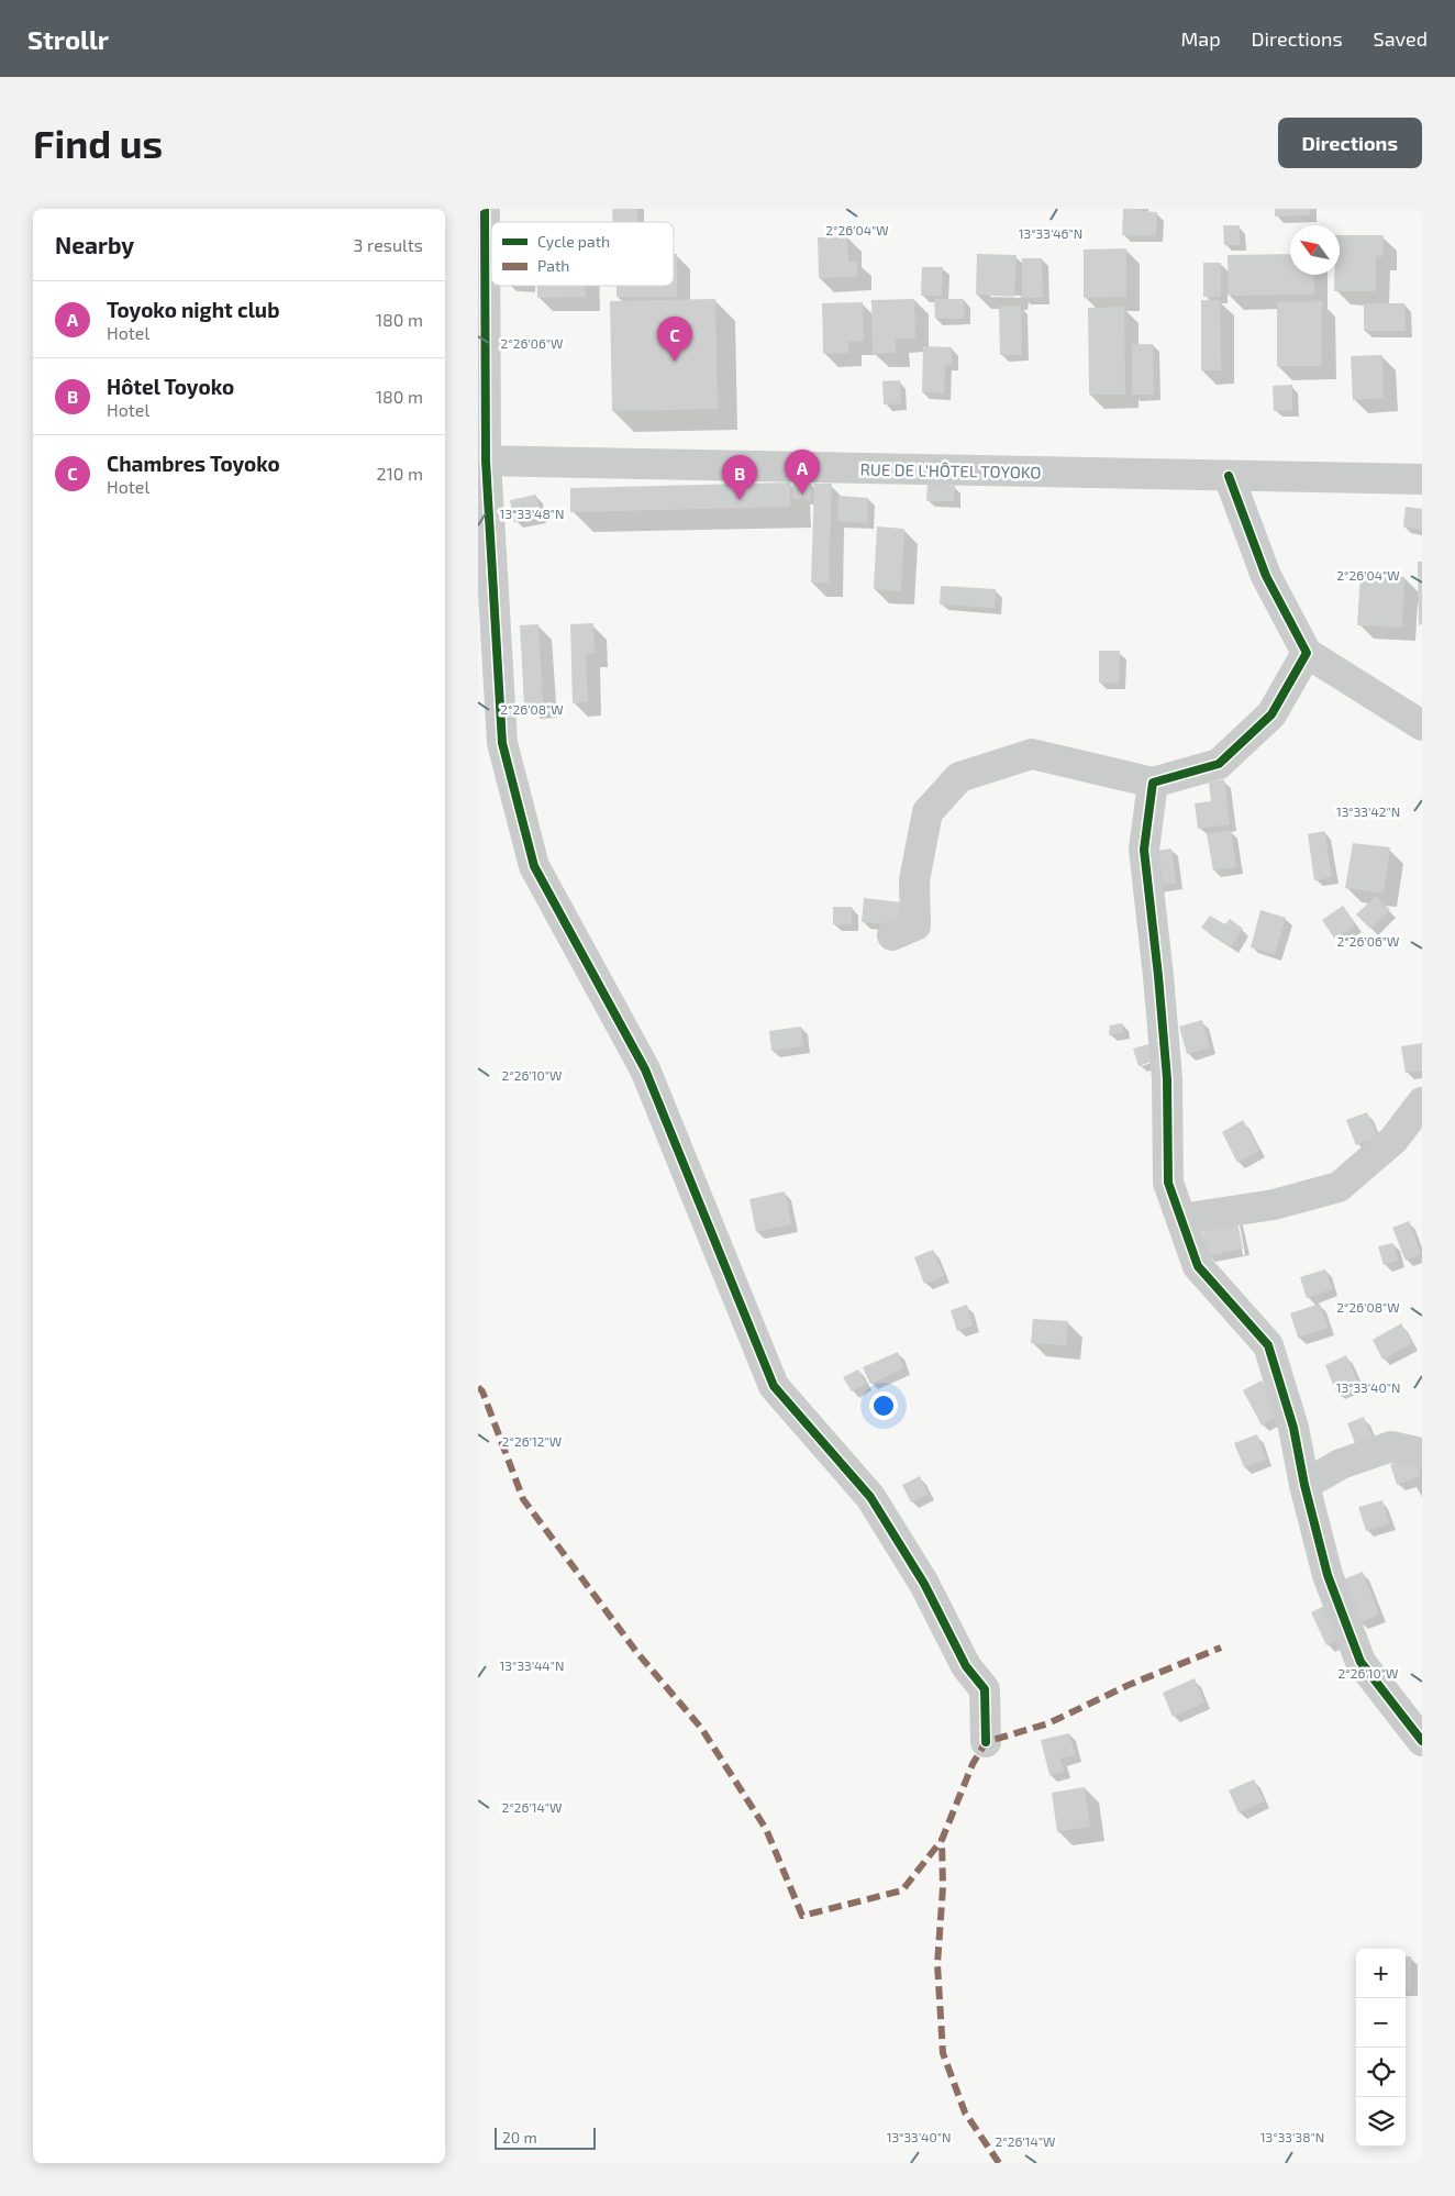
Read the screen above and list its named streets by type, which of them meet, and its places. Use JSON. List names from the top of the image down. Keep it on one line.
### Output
{"streets":{"street":["RUE DE L'HÔTEL TOYOKO"]},"legend":["Cycle path","Path"],"scale_bar":"20 m","north":"top left","page":{"header":"Strollr","nav":["Map","Directions","Saved"],"buttons":"Directions","title":"Find us","heading":["Nearby","3 results"],"list":[{"mark":"A","name":"Toyoko night club","note":"Hotel","value":"180 m"},{"mark":"B","name":"Hôtel Toyoko","note":"Hotel","value":"180 m"},{"mark":"C","name":"Chambres Toyoko","note":"Hotel","value":"210 m"}],"pins":["C","A","B"],"map_buttons":["+","−"],"scale":"20 m"},"coordinates":["2°26'04\"W","13°33'46\"N","2°26'06\"W","13°33'48\"N","2°26'08\"W","13°33'42\"N","2°26'10\"W","13°33'40\"N","2°26'12\"W","13°33'44\"N","2°26'14\"W","13°33'38\"N"]}
